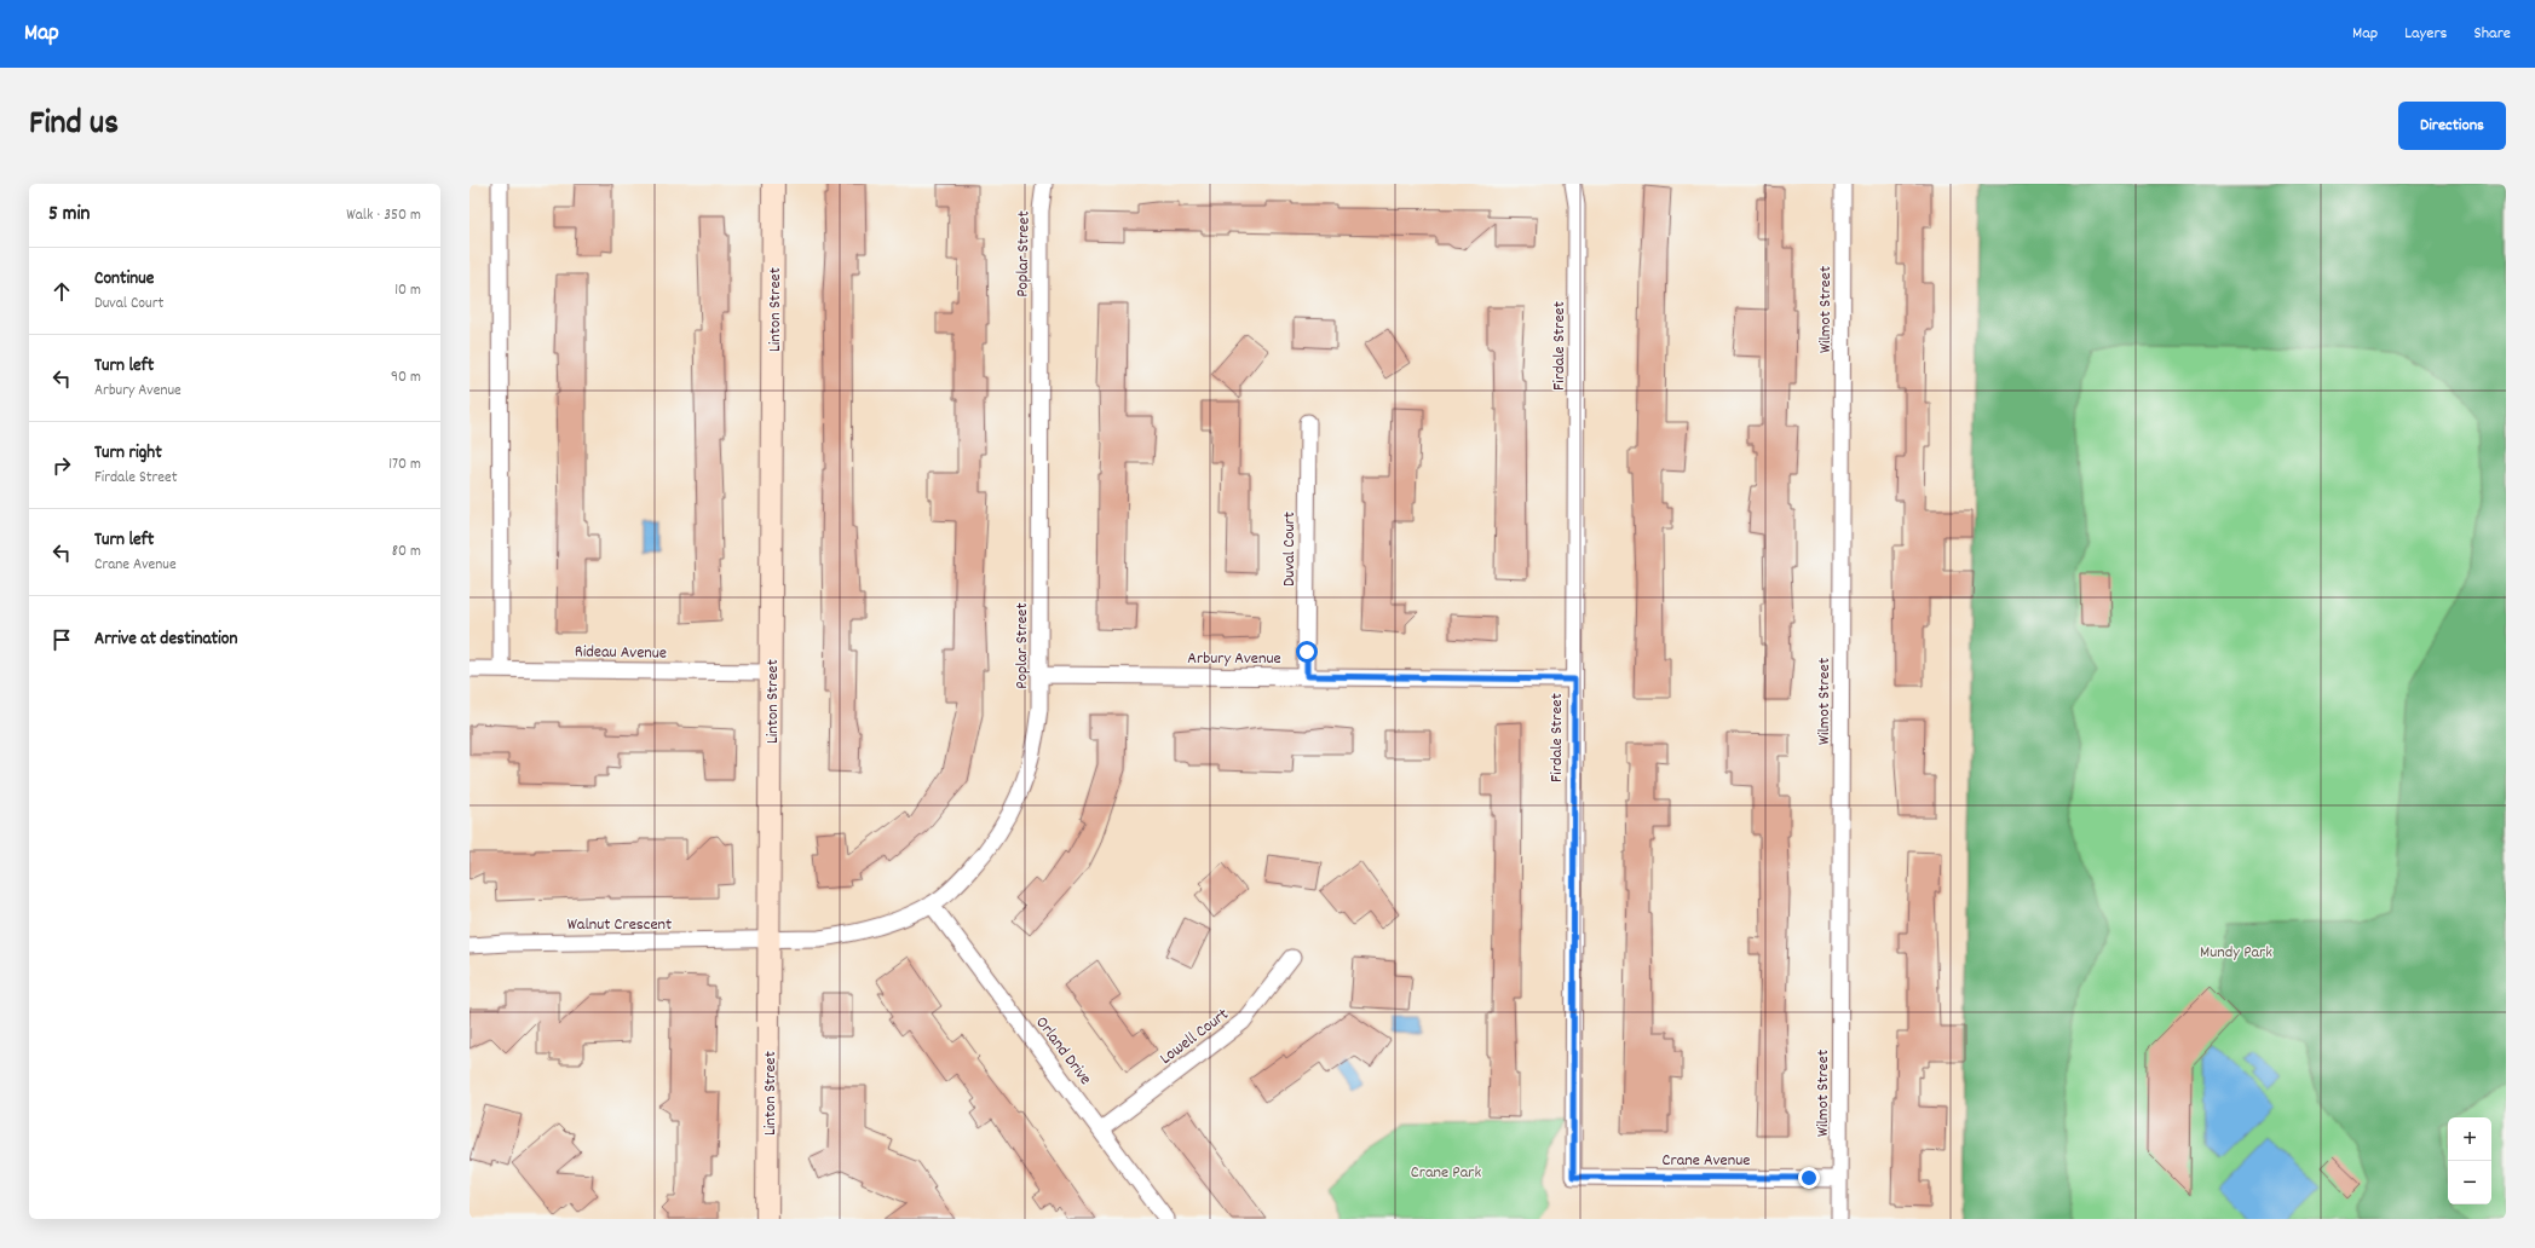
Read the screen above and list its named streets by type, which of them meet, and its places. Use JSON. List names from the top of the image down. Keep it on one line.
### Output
{"streets":{"street":["Poplar Street","Linton Street","Wilmot Street","Firdale Street","Duval Court","Rideau Avenue","Arbury Avenue","Walnut Crescent","Lowell Court","Orland Drive","Crane Avenue"]},"crossings":[["Poplar Street","Linton Street"],["Poplar Street","Arbury Avenue"],["Poplar Street","Walnut Crescent"],["Poplar Street","Orland Drive"],["Linton Street","Rideau Avenue"],["Linton Street","Walnut Crescent"],["Wilmot Street","Crane Avenue"],["Firdale Street","Arbury Avenue"],["Firdale Street","Crane Avenue"],["Duval Court","Arbury Avenue"],["Lowell Court","Orland Drive"]],"parks":["Mundy Park","Crane Park"],"page":{"header":"Map","nav":["Map","Layers","Share"],"title":"Find us","buttons":"Directions","heading":["5 min","Walk · 350 m"],"list":[["Continue","Duval Court","10 m"],["Turn left","Arbury Avenue","90 m"],["Turn right","Firdale Street","170 m"],["Turn left","Crane Avenue","80 m"],"Arrive at destination"],"map_buttons":["+","−"]}}
